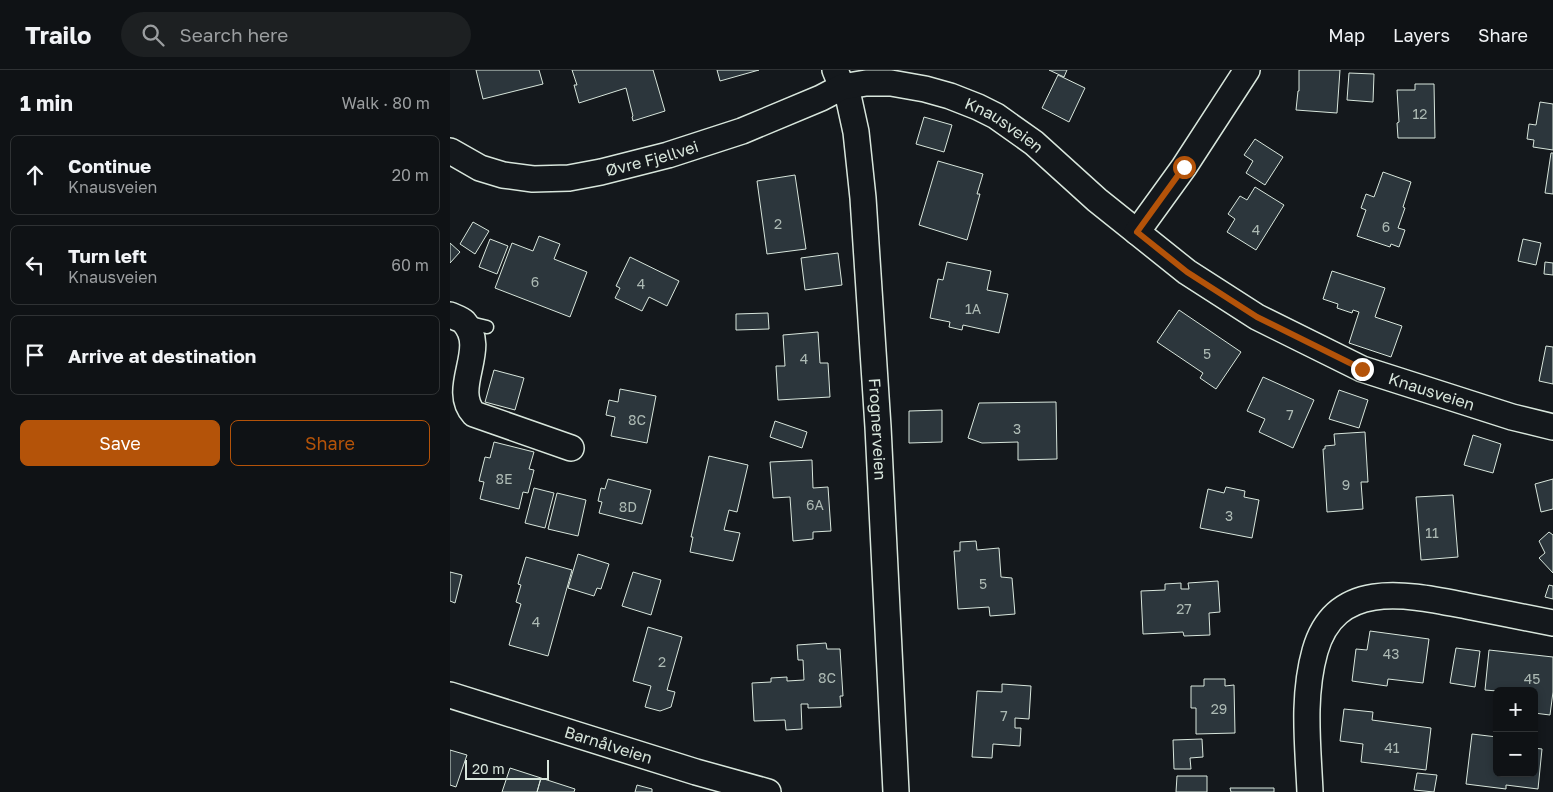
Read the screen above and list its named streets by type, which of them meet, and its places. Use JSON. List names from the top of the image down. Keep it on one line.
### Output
{"streets":{"street":["Knausveien","Øvre Fjellvei","Frognerveien","Barnålveien"]},"crossings":[["Knausveien","Øvre Fjellvei"],["Knausveien","Frognerveien"],["Øvre Fjellvei","Frognerveien"]],"house_numbers":["12","2","6","4","6","4","1A","5","4","7","8C","3","8E","9","6A","8D","3","11","5","27","4","43","2","8C","45","29","7","41"],"scale_bar":"20 m","page":{"header":"Trailo","search":"Search here","nav":["Map","Layers","Share"],"heading":["1 min","Walk · 80 m"],"list":[["Continue","Knausveien","20 m"],["Turn left","Knausveien","60 m"],"Arrive at destination"],"buttons":["Save","Share"],"map_buttons":["+","−"],"scale":"20 m"}}
